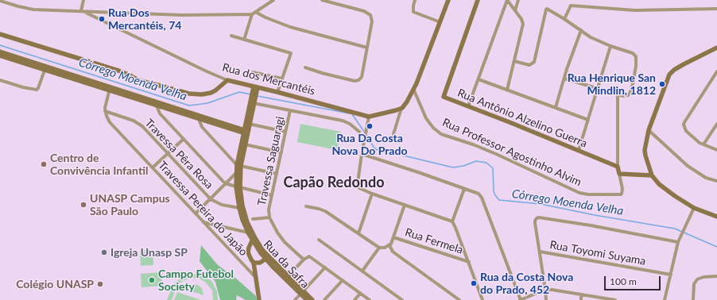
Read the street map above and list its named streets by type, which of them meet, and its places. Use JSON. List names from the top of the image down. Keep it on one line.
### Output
{"streets":{"street":["Rua dos Mercantéis","Rua Antônio Alzelino Guerra","Rua Professor Agostinho Alvim","Travessa Pêra Rosa","Travessa Saguaragi","Travessa Pereira do Japão","Rua Fermela","Rua Toyomi Suyama","Rua da Safra"]},"crossings":[["Rua Antônio Alzelino Guerra","Rua Professor Agostinho Alvim"],["Travessa Pêra Rosa","Travessa Pereira do Japão"],["Travessa Pêra Rosa","Rua da Safra"]],"districts":["Capão Redondo"],"water":["Córrego Moenda Velha"],"places":["Rua Dos Mercantéis, 74","Rua Henrique San Mindlin, 1812","Rua Da Costa Nova Do Prado","Centro de Convivência Infantil","UNASP Campus São Paulo","Igreja Unasp SP","Campo Futebol Society","Rua da Costa Nova do Prado, 452","Colégio UNASP"],"scale_bar":"100 m"}
